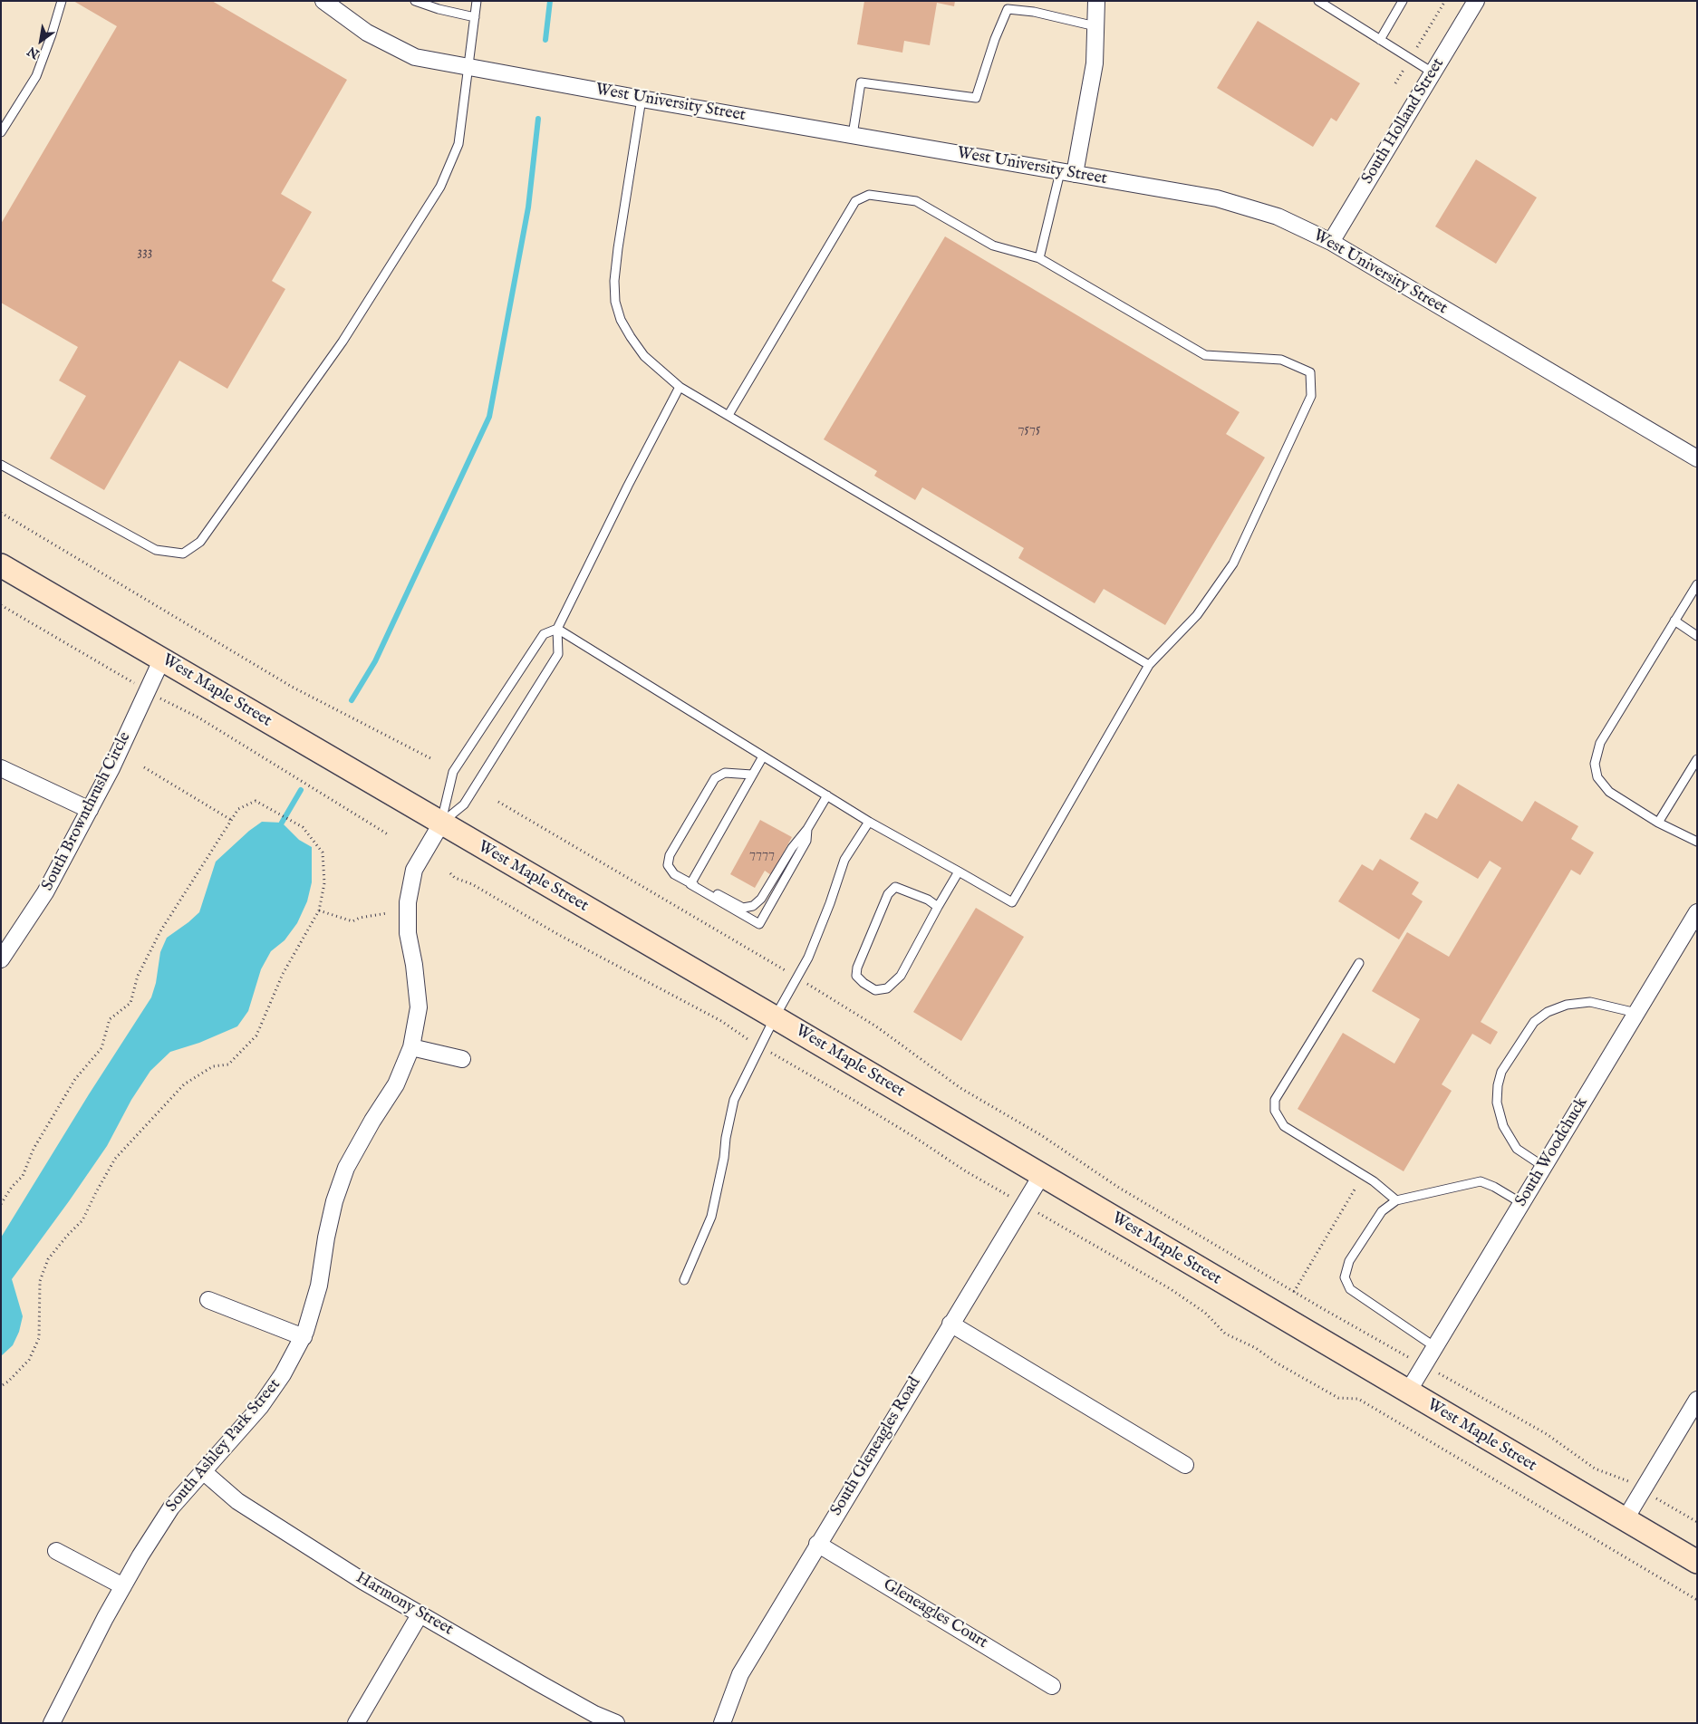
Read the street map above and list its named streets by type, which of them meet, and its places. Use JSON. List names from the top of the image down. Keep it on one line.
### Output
{"streets":{"main road":["West Maple Street"],"street":["West University Street","South Holland Street","South Brownthrush Circle","South Woodchuck","South Ashley Park Street","South Gleneagles Road","Harmony Street","Gleneagles Court"]},"crossings":[["West University Street","South Holland Street"],["West Maple Street","South Brownthrush Circle"],["West Maple Street","South Woodchuck"],["West Maple Street","South Ashley Park Street"],["West Maple Street","South Gleneagles Road"],["South Ashley Park Street","Harmony Street"],["South Gleneagles Road","Gleneagles Court"]],"house_numbers":["333","7575","7777"],"north":"bottom left"}
